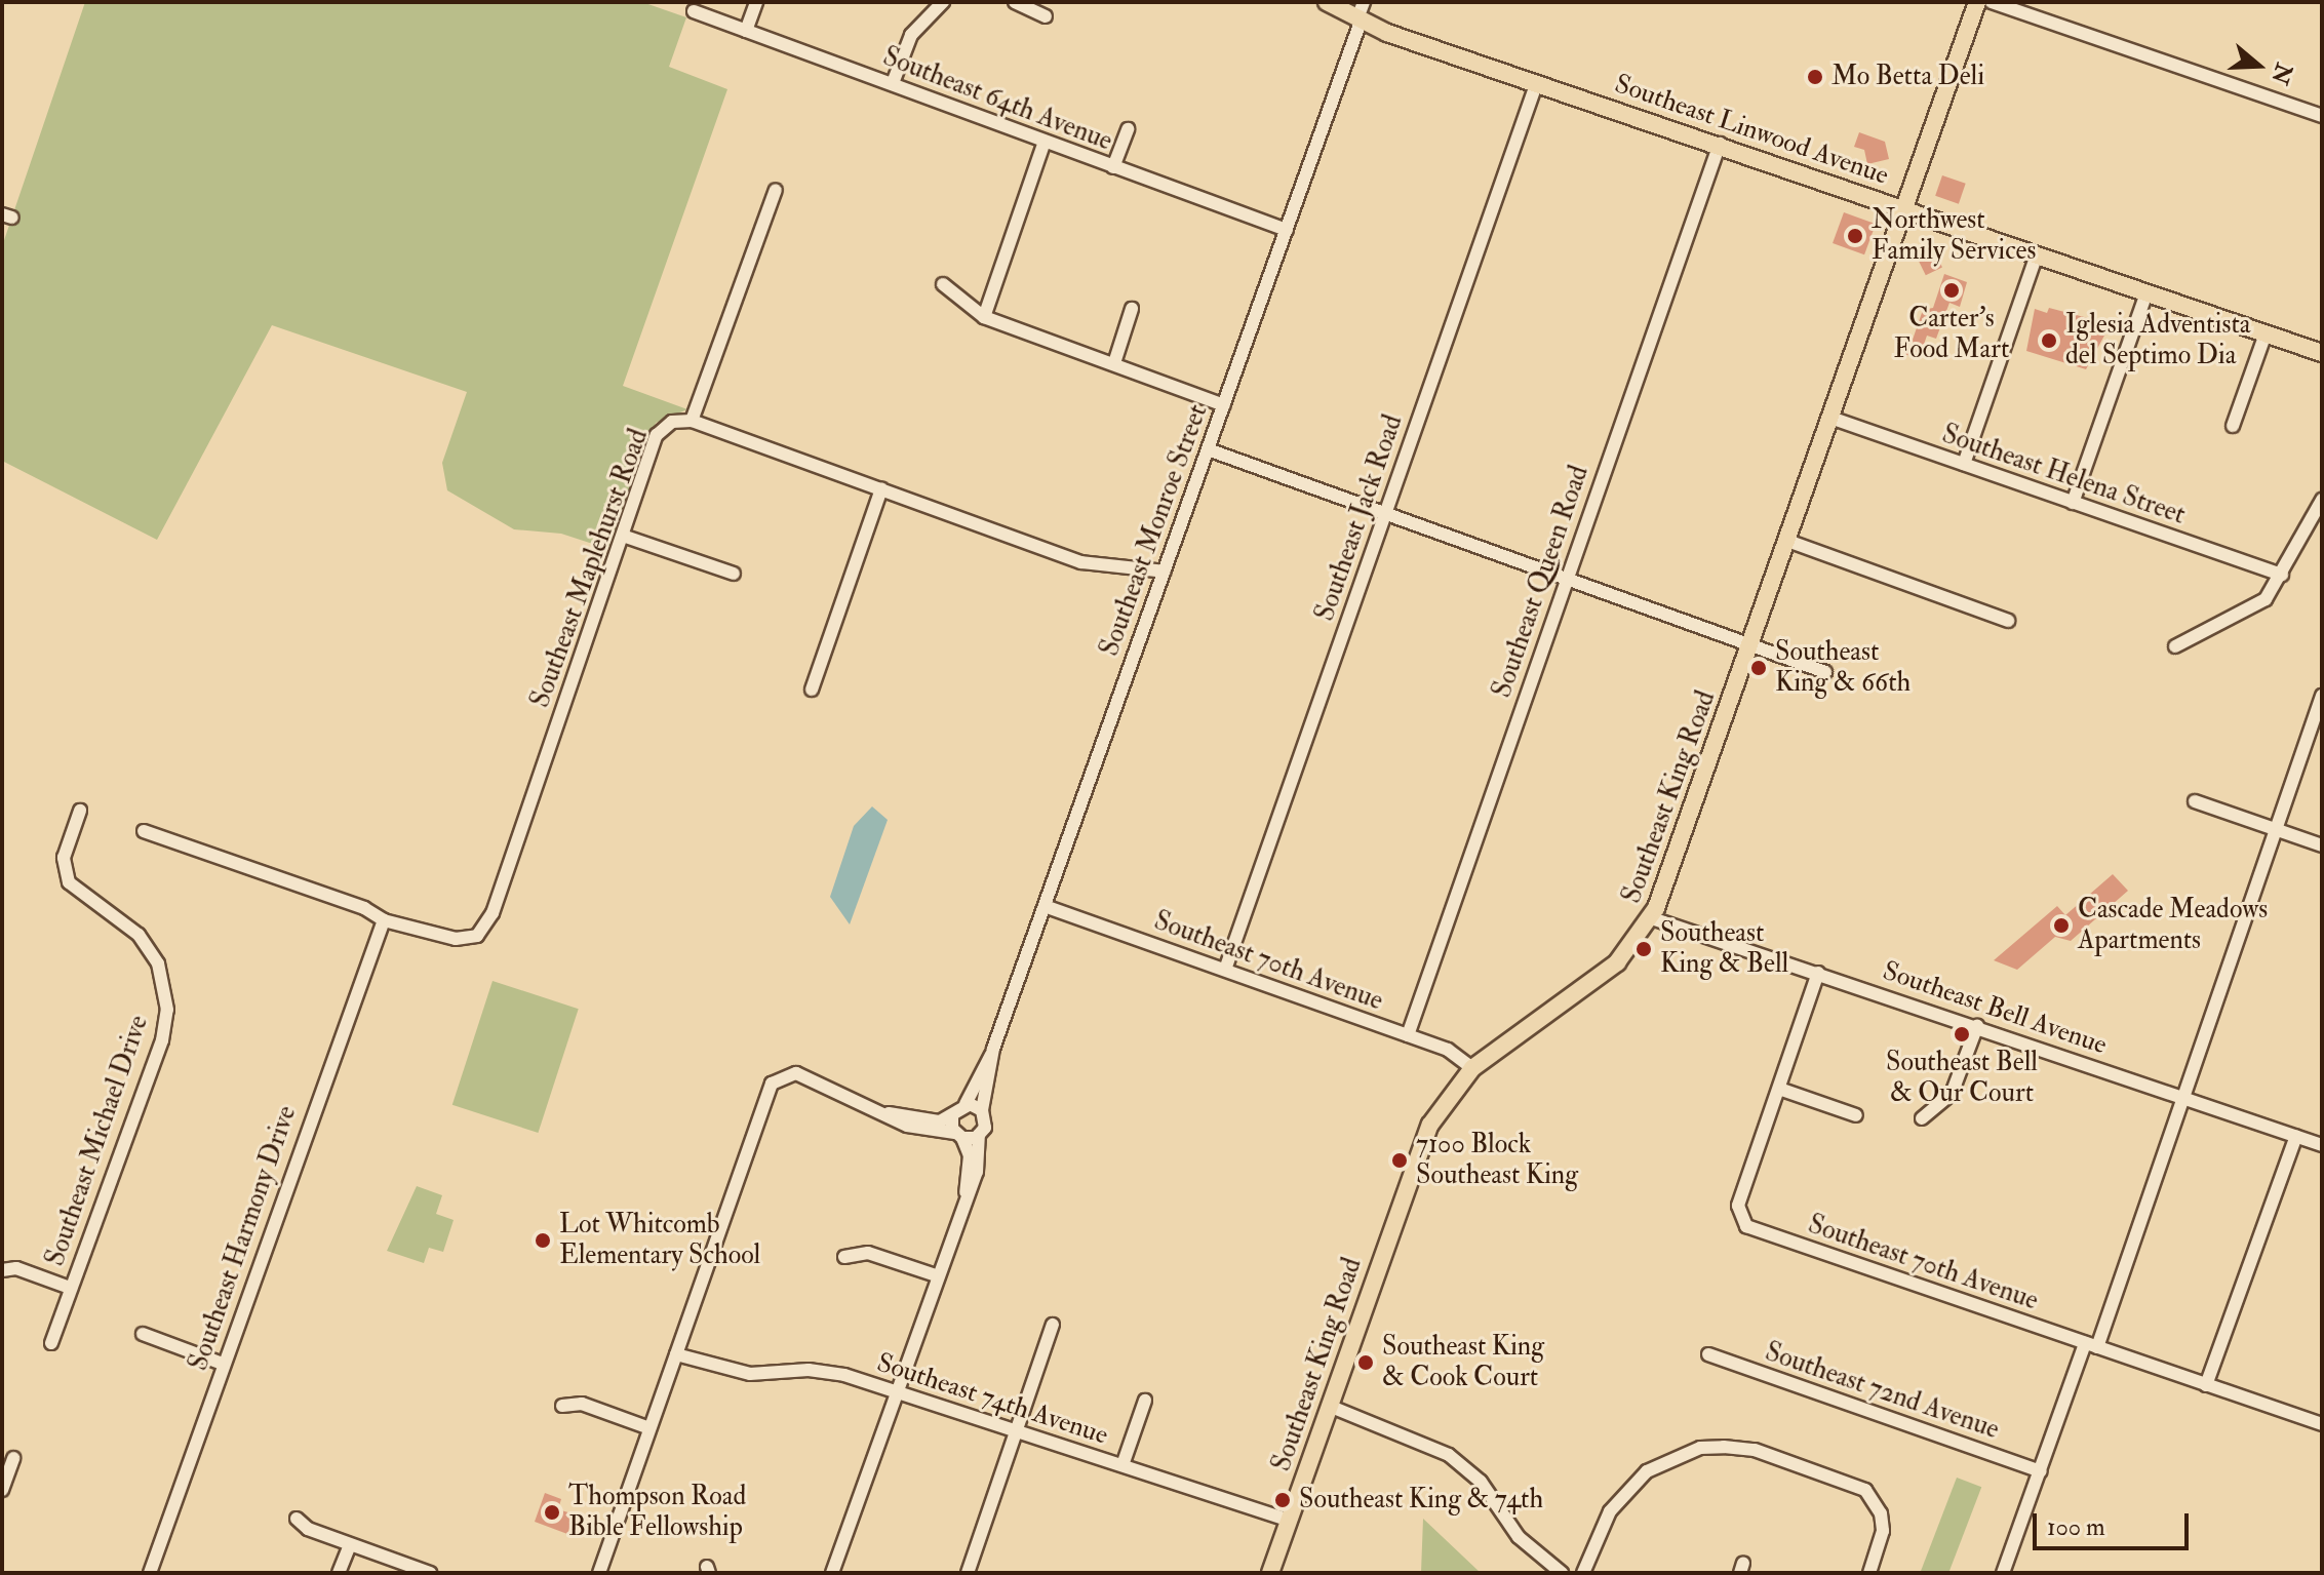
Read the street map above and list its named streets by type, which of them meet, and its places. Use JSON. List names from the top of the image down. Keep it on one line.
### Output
{"streets":{"main road":["Southeast Linwood Avenue","Southeast King Road"],"street":["Southeast 64th Avenue","Southeast Helena Street","Southeast Jack Road","Southeast Monroe Street","Southeast Maplehurst Road","Southeast Queen Road","Southeast 70th Avenue","Southeast Bell Avenue","Southeast Michael Drive","Southeast Harmony Drive","Southeast 72nd Avenue","Southeast 74th Avenue"]},"crossings":[["Southeast 64th Avenue","Southeast Monroe Street"],["Southeast Linwood Avenue","Southeast Jack Road"],["Southeast Linwood Avenue","Southeast Monroe Street"],["Southeast Linwood Avenue","Southeast Queen Road"],["Southeast Linwood Avenue","Southeast King Road"],["Southeast Helena Street","Southeast King Road"],["Southeast Jack Road","Southeast 70th Avenue"],["Southeast Monroe Street","Southeast Maplehurst Road"],["Southeast Monroe Street","Southeast 70th Avenue"],["Southeast Maplehurst Road","Southeast Harmony Drive"],["Southeast Queen Road","Southeast 70th Avenue"],["Southeast King Road","Southeast 70th Avenue"],["Southeast King Road","Southeast Bell Avenue"],["Southeast King Road","Southeast 74th Avenue"]],"places":["Mo Betta Deli","Northwest Family Services","Carter's Food Mart","Iglesia Adventista del Septimo Dia","Southeast King & 66th","Cascade Meadows Apartments","Southeast King & Bell","Southeast Bell & Our Court","7100 Block Southeast King","Lot Whitcomb Elementary School","Southeast King & Cook Court","Southeast King & 74th","Thompson Road Bible Fellowship"],"scale_bar":"100 m","north":"right"}
